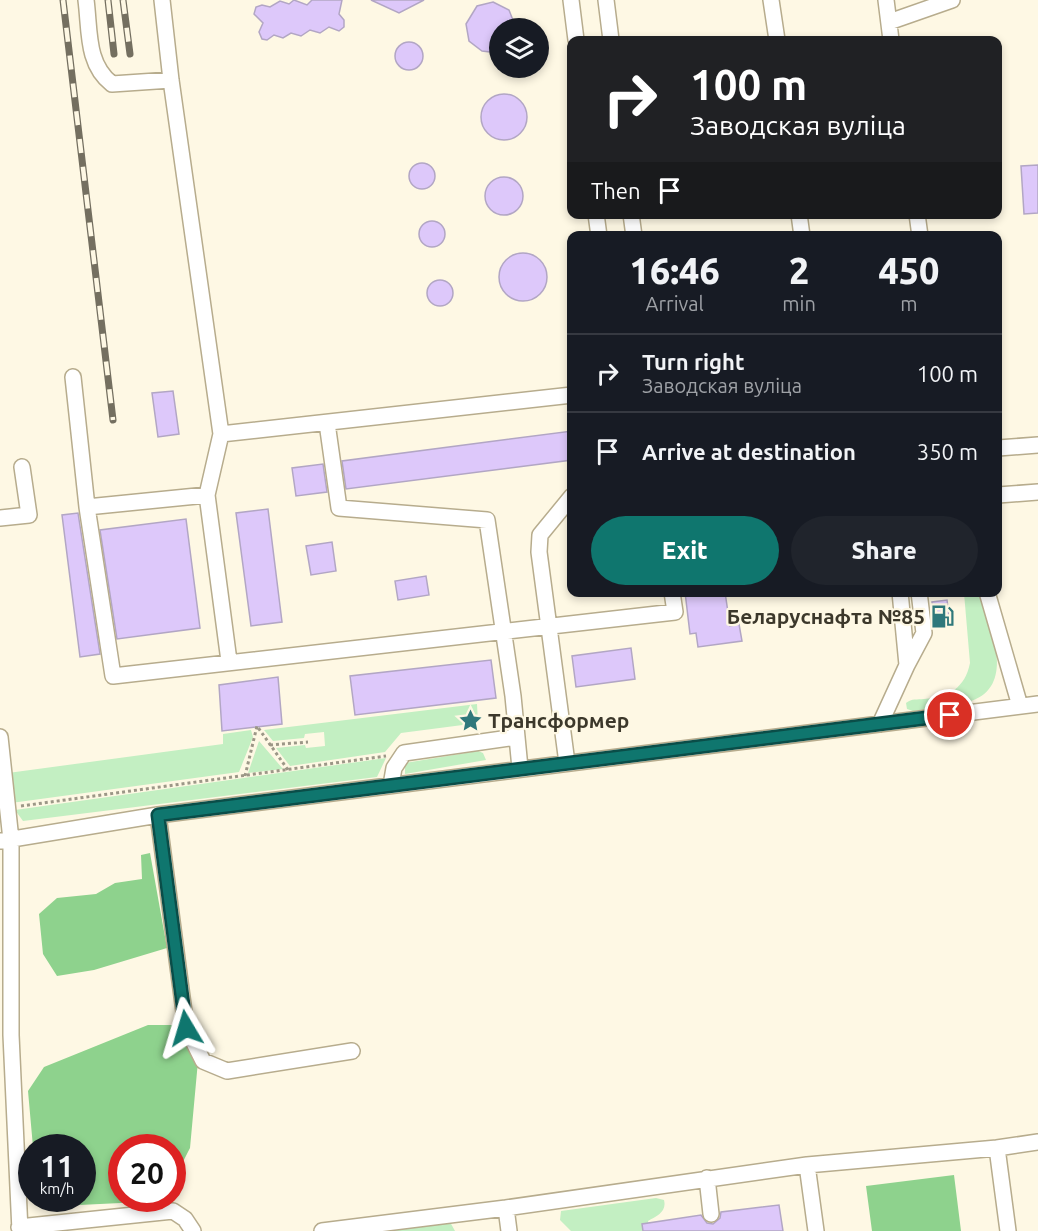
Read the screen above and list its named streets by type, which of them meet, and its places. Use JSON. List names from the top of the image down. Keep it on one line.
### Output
{"places":{"fuel station":["Беларуснафта №85"],"place":["Трансформер"]},"page":{"turn":["100 m","Заводская вуліца"],"then":"Then","eta":["16:46","Arrival","2","min","450","m"],"list":[{"name":"Turn right","note":"Заводская вуліца","value":"100 m"},{"name":"Arrive at destination","value":"350 m"}],"buttons":["Exit","Share"],"speed":"11 km/h","limit":"20"}}
